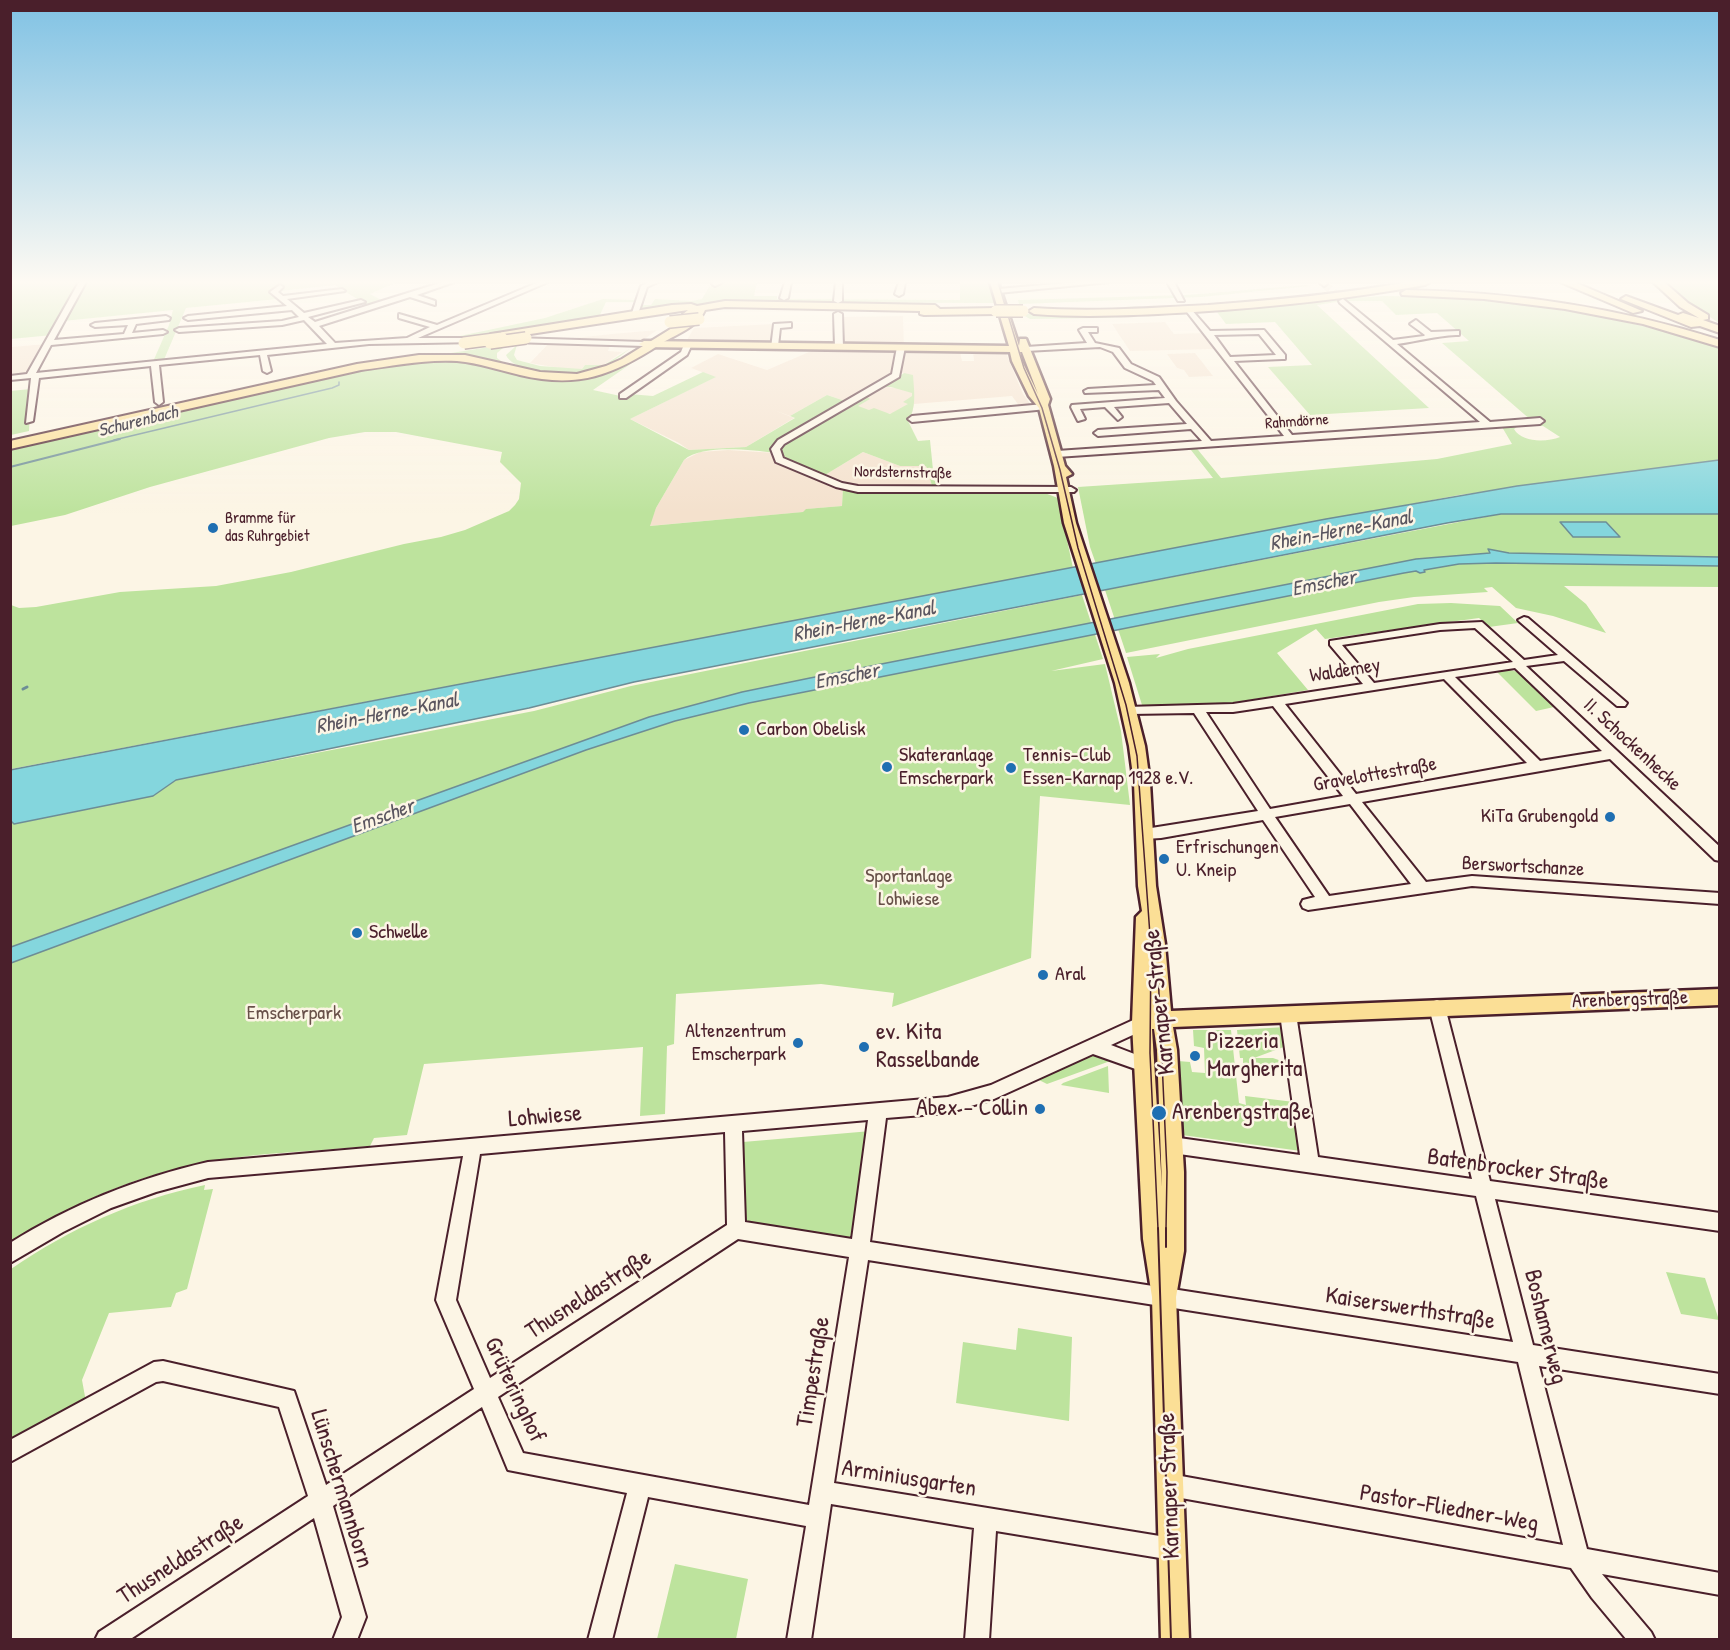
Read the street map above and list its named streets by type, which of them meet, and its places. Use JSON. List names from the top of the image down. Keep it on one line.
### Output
{"streets":{"main road":["Arenbergstraße","Karnaper Straße"],"street":["Rahmdörne","Nordsternstraße","Waldemey","II. Schockenhecke","Gravelottestraße","Berswortschanze","Lohwiese","Batenbrocker Straße","Thusneldastraße","Kaiserswerthstraße","Boshamerweg","Timpestraße","Grüteringhof","Arminiusgarten","Lünschermannborn","Pastor-Fliedner-Weg"]},"crossings":[["Rahmdörne","Karnaper Straße"],["Nordsternstraße","Karnaper Straße"],["Waldemey","II. Schockenhecke"],["Waldemey","Karnaper Straße"],["II. Schockenhecke","Gravelottestraße"],["Gravelottestraße","Karnaper Straße"],["Arenbergstraße","Karnaper Straße"],["Arenbergstraße","Lohwiese"],["Arenbergstraße","Boshamerweg"],["Karnaper Straße","Lohwiese"],["Karnaper Straße","Batenbrocker Straße"],["Karnaper Straße","Kaiserswerthstraße"],["Karnaper Straße","Arminiusgarten"],["Karnaper Straße","Pastor-Fliedner-Weg"],["Lohwiese","Timpestraße"],["Lohwiese","Grüteringhof"],["Batenbrocker Straße","Boshamerweg"],["Thusneldastraße","Grüteringhof"],["Thusneldastraße","Lünschermannborn"],["Kaiserswerthstraße","Boshamerweg"],["Boshamerweg","Pastor-Fliedner-Weg"],["Timpestraße","Grüteringhof"],["Timpestraße","Arminiusgarten"]],"water":["Schurenbach","Rhein-Herne-Kanal","Emscher"],"parks":["Sportanlage Lohwiese","Emscherpark"],"places":["Bramme für das Ruhrgebiet","Carbon Obelisk","Skateranlage Emscherpark","Tennis-Club Essen-Karnap 1928 e.V.","KiTa Grubengold","Erfrischungen U. Kneip","Schwelle","Aral","Altenzentrum Emscherpark","ev. Kita Rasselbande","Pizzeria Margherita","Abex - Collin","Arenbergstraße"]}
